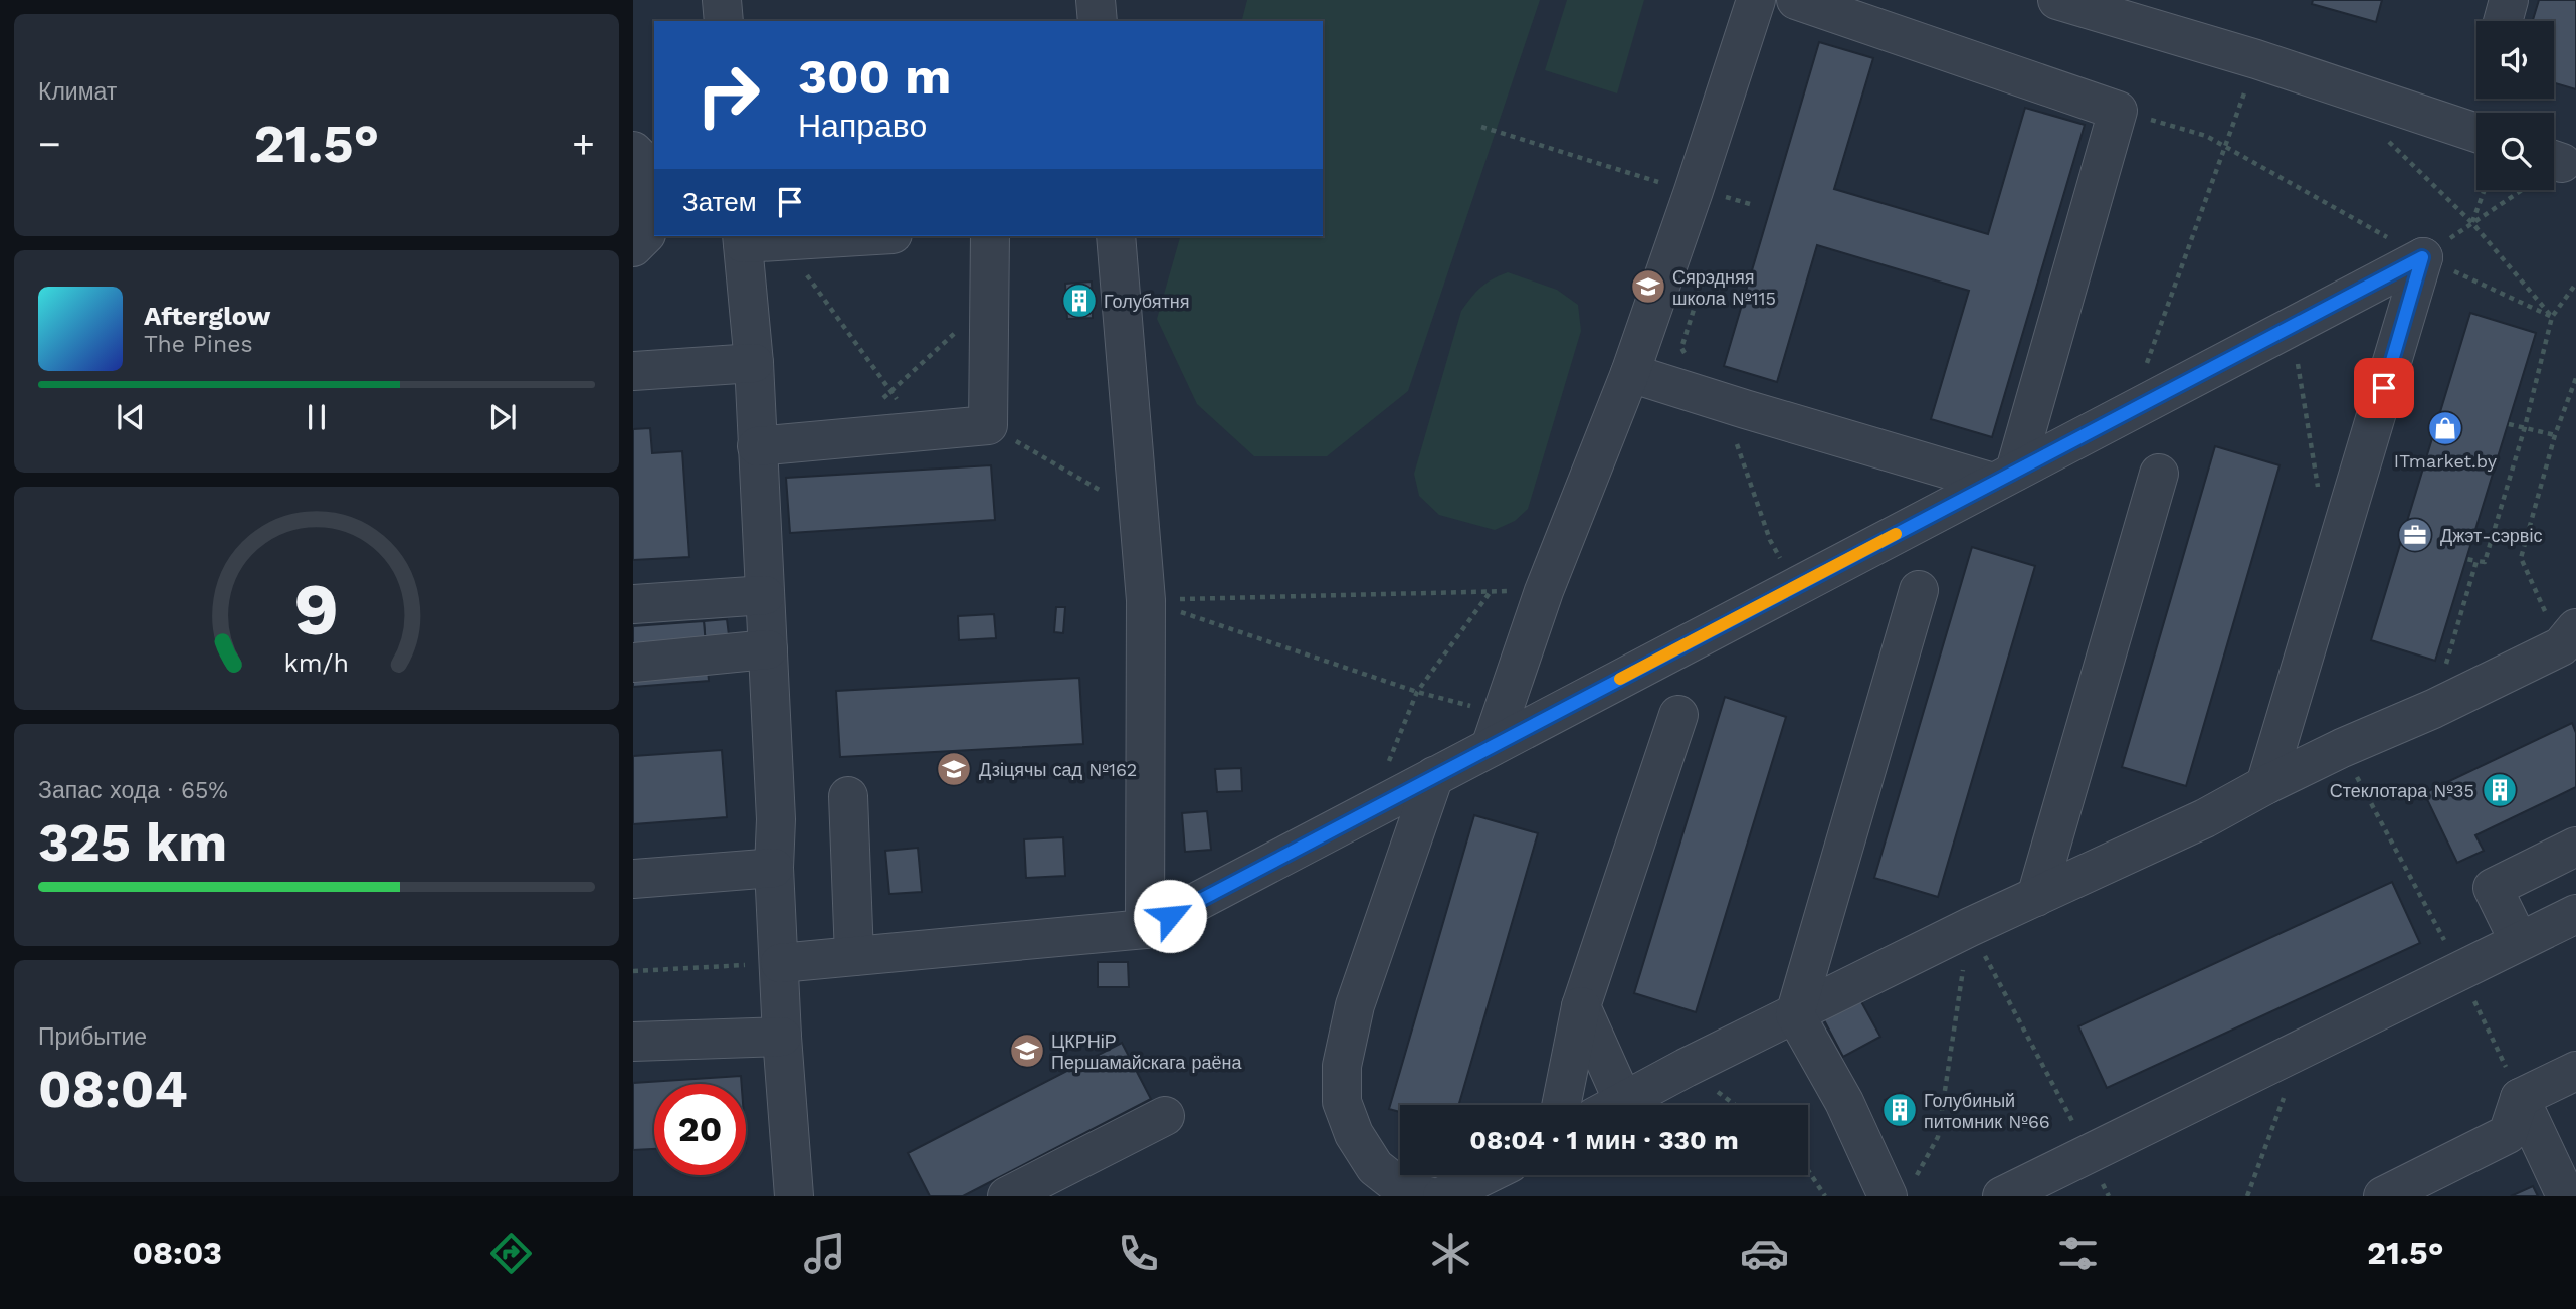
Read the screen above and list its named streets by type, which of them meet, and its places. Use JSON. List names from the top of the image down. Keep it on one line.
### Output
{"places":{"school or university":["Сярэдняя школа №115","Дзіцячы сад №162","ЦКРНіР Першамайскага раёна"],"building":["Голубятня","Стеклотара №35","Голубиный питомник №66"],"shop":["ITmarket.by"],"office":["Джэт-сэрвіс"]},"page":{"tile":["Климат",["Запас хода · 65%","325 km"],["Прибытие","08:04"]],"turn":["300 m","Направо"],"heat":["−","21.5°","+"],"then":"Затем","song":["Afterglow","The Pines"],"limit":"20","trip":"08:04 · 1 мин · 330 m","tabs":["08:03","21.5°"],"gauge":["9","km/h"]}}
